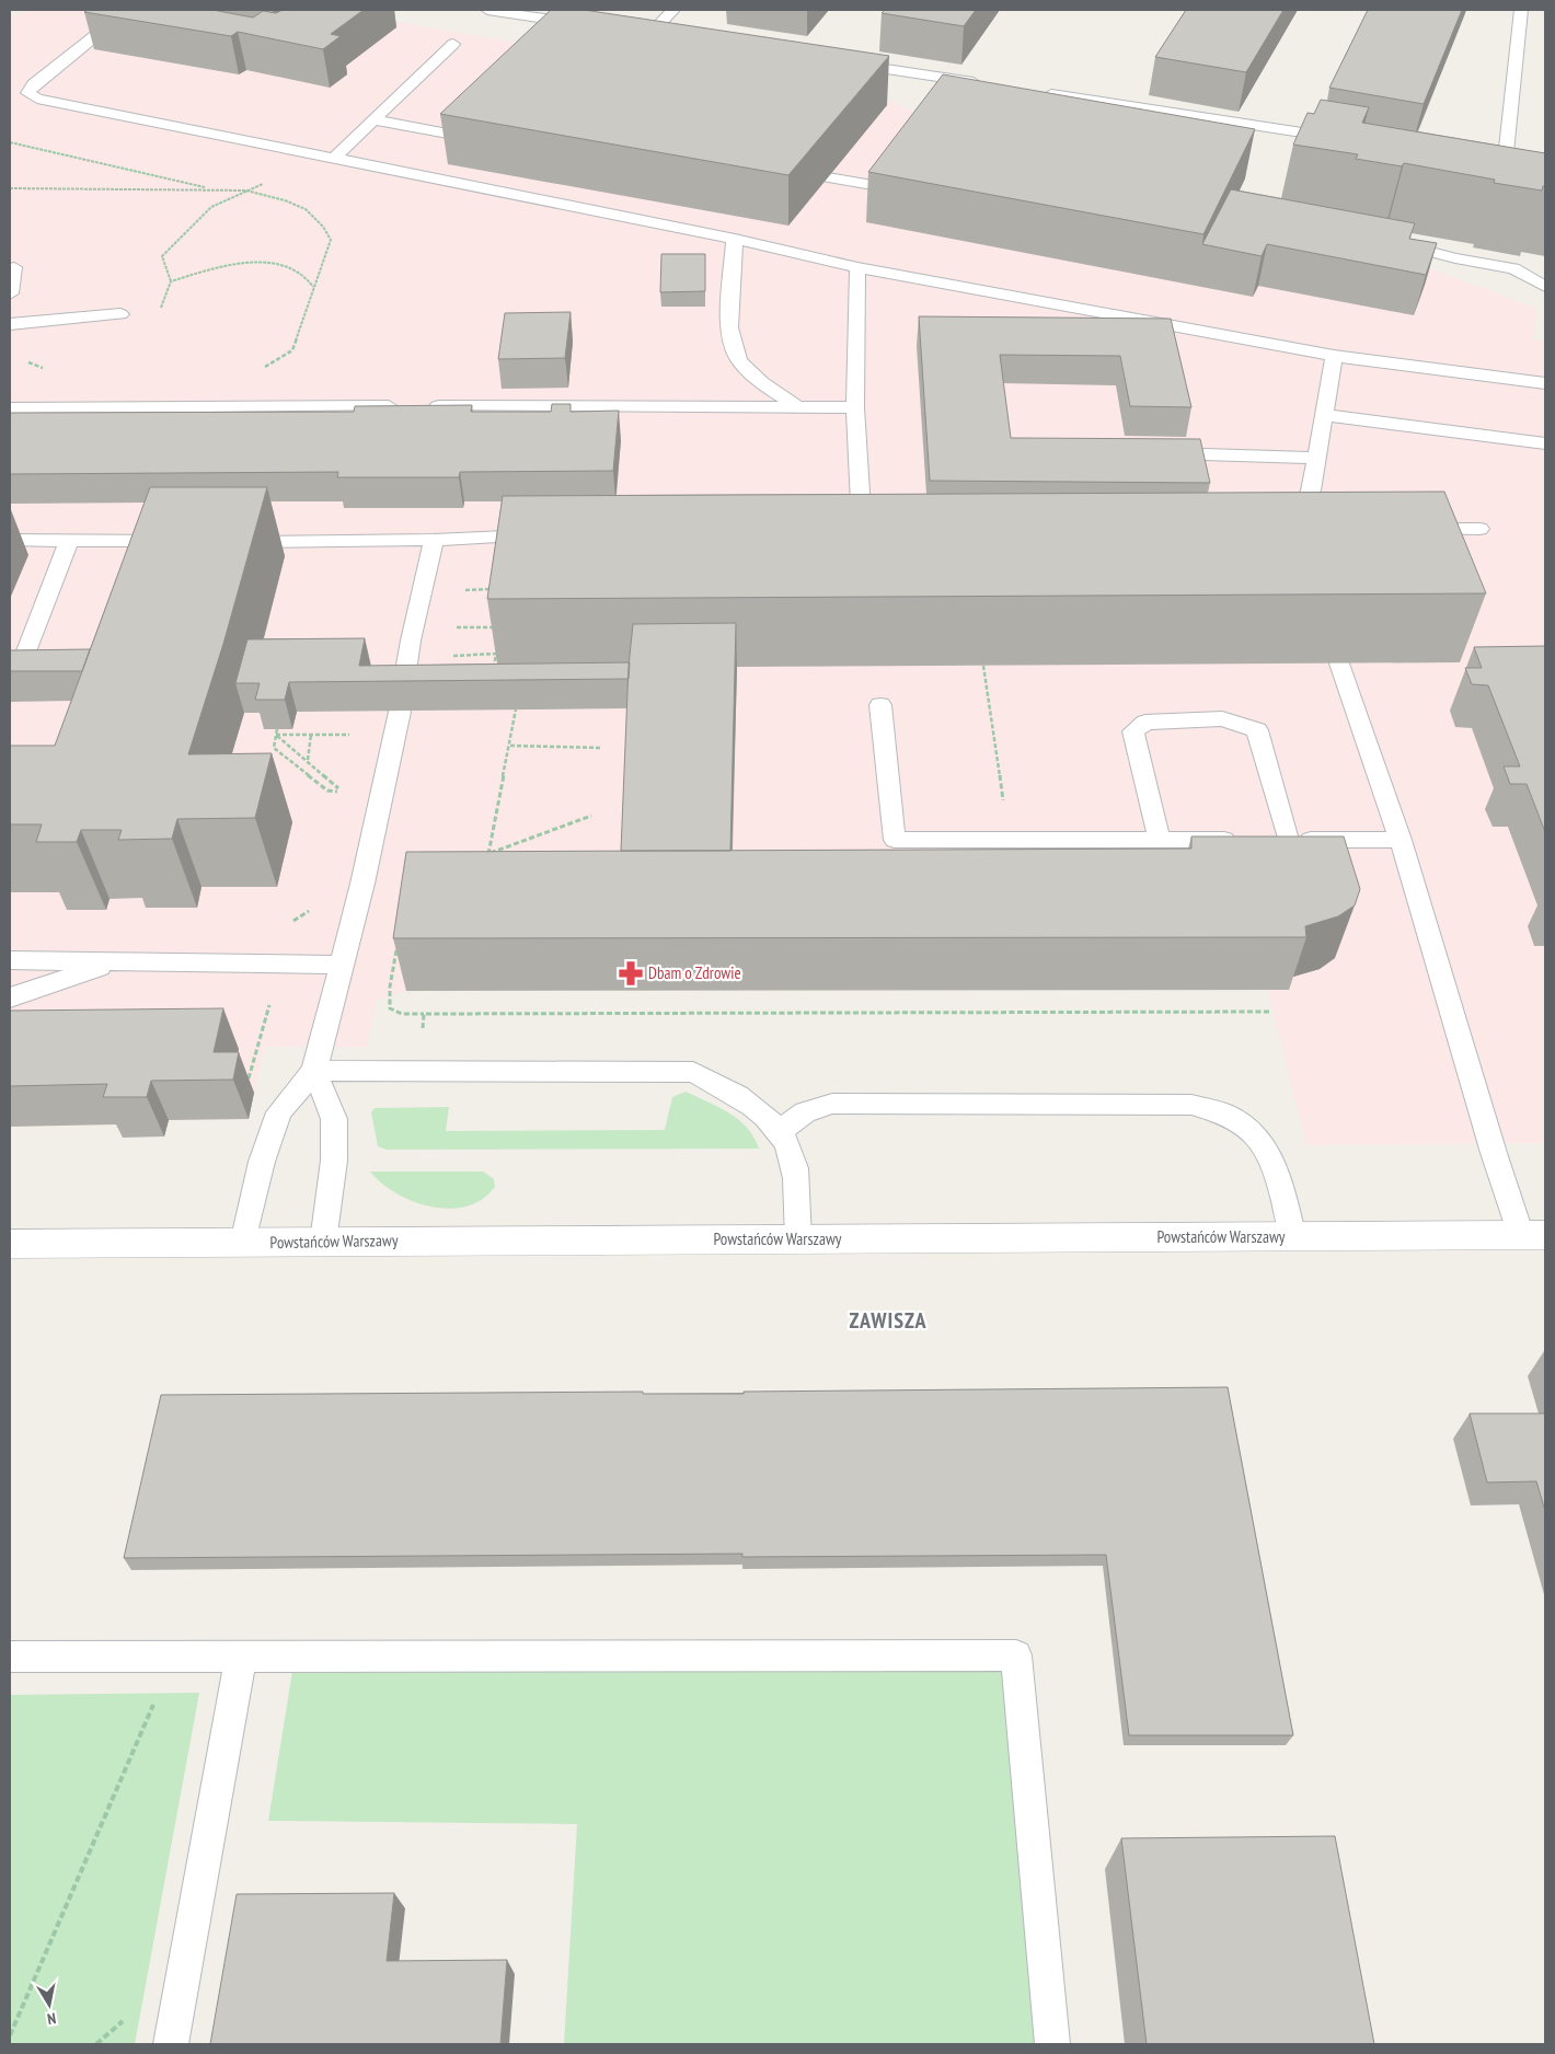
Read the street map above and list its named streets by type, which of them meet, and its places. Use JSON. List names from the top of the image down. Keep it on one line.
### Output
{"streets":{"street":["Powstańców Warszawy"]},"districts":["ZAWISZA"],"places":{"pharmacy":["Dbam o Zdrowie"]},"north":"bottom"}
